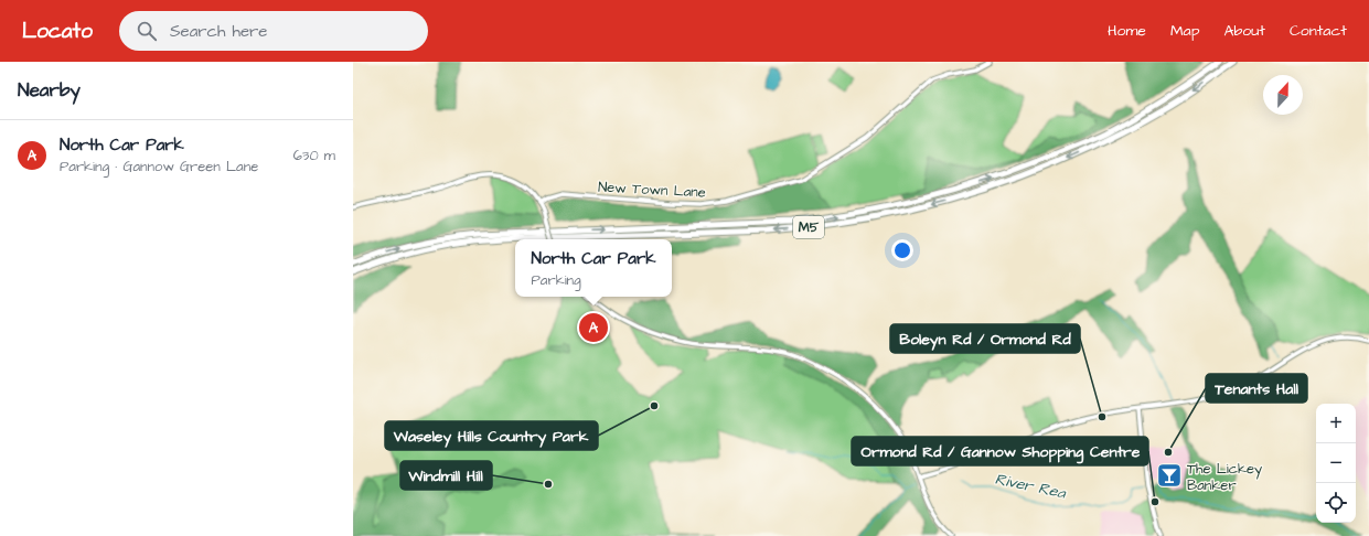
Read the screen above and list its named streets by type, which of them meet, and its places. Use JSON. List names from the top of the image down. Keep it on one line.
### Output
{"streets":{"highway":["M5"],"street":["New Town Lane"]},"water":["River Rea"],"places":{"other":["Waseley Hills Country Park","Boleyn Rd / Ormond Rd","Tenants Hall","Windmill Hill","Ormond Rd / Gannow Shopping Centre"],"bar":["The Lickey Banker"]},"north":"top","page":{"header":"Locato","search":"Search here","nav":["Home","Map","About","Contact"],"heading":"Nearby","list":[{"mark":"A","name":"North Car Park","note":"Parking · Gannow Green Lane","value":"630 m"}],"popup":["North Car Park","Parking"],"pins":"A","map_buttons":["+","−"]}}
